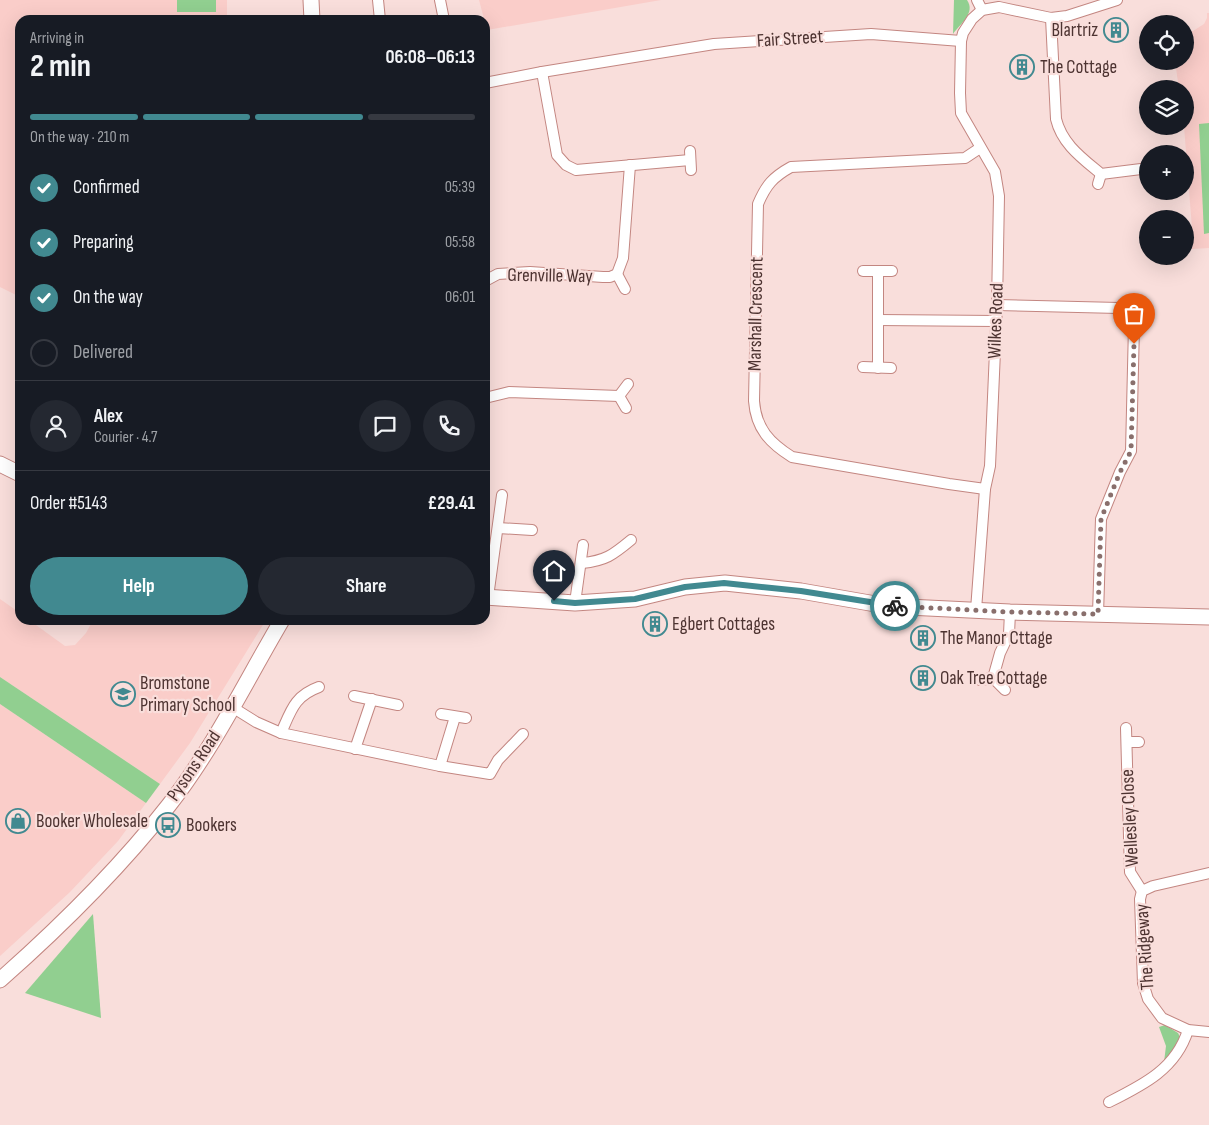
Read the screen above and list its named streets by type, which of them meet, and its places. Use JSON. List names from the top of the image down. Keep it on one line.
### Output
{"streets":{"street":["Fair Street","Grenville Way","Marshall Crescent","Wilkes Road","Pysons Road","Wellesley Close","The Ridgeway"]},"crossings":[["Fair Street","Wilkes Road"],["Marshall Crescent","Wilkes Road"],["Wellesley Close","The Ridgeway"]],"places":{"building":["Blartriz","The Cottage","Egbert Cottages","The Manor Cttage","Oak Tree Cottage"],"school or university":["Bromstone Primary School"],"shop":["Booker Wholesale"],"bus stop":["Bookers"]},"page":{"map_buttons":["+","−"],"heading":["2 min","Arriving in","06:08–06:13"],"panel":["Alex","Courier · 4.7","Order #5143","£29.41"],"bar":"On the way · 210 m","list":[["Confirmed","05:39"],["Preparing","05:58"],["On the way","06:01"],"Delivered"],"buttons":["Help","Share"]}}
